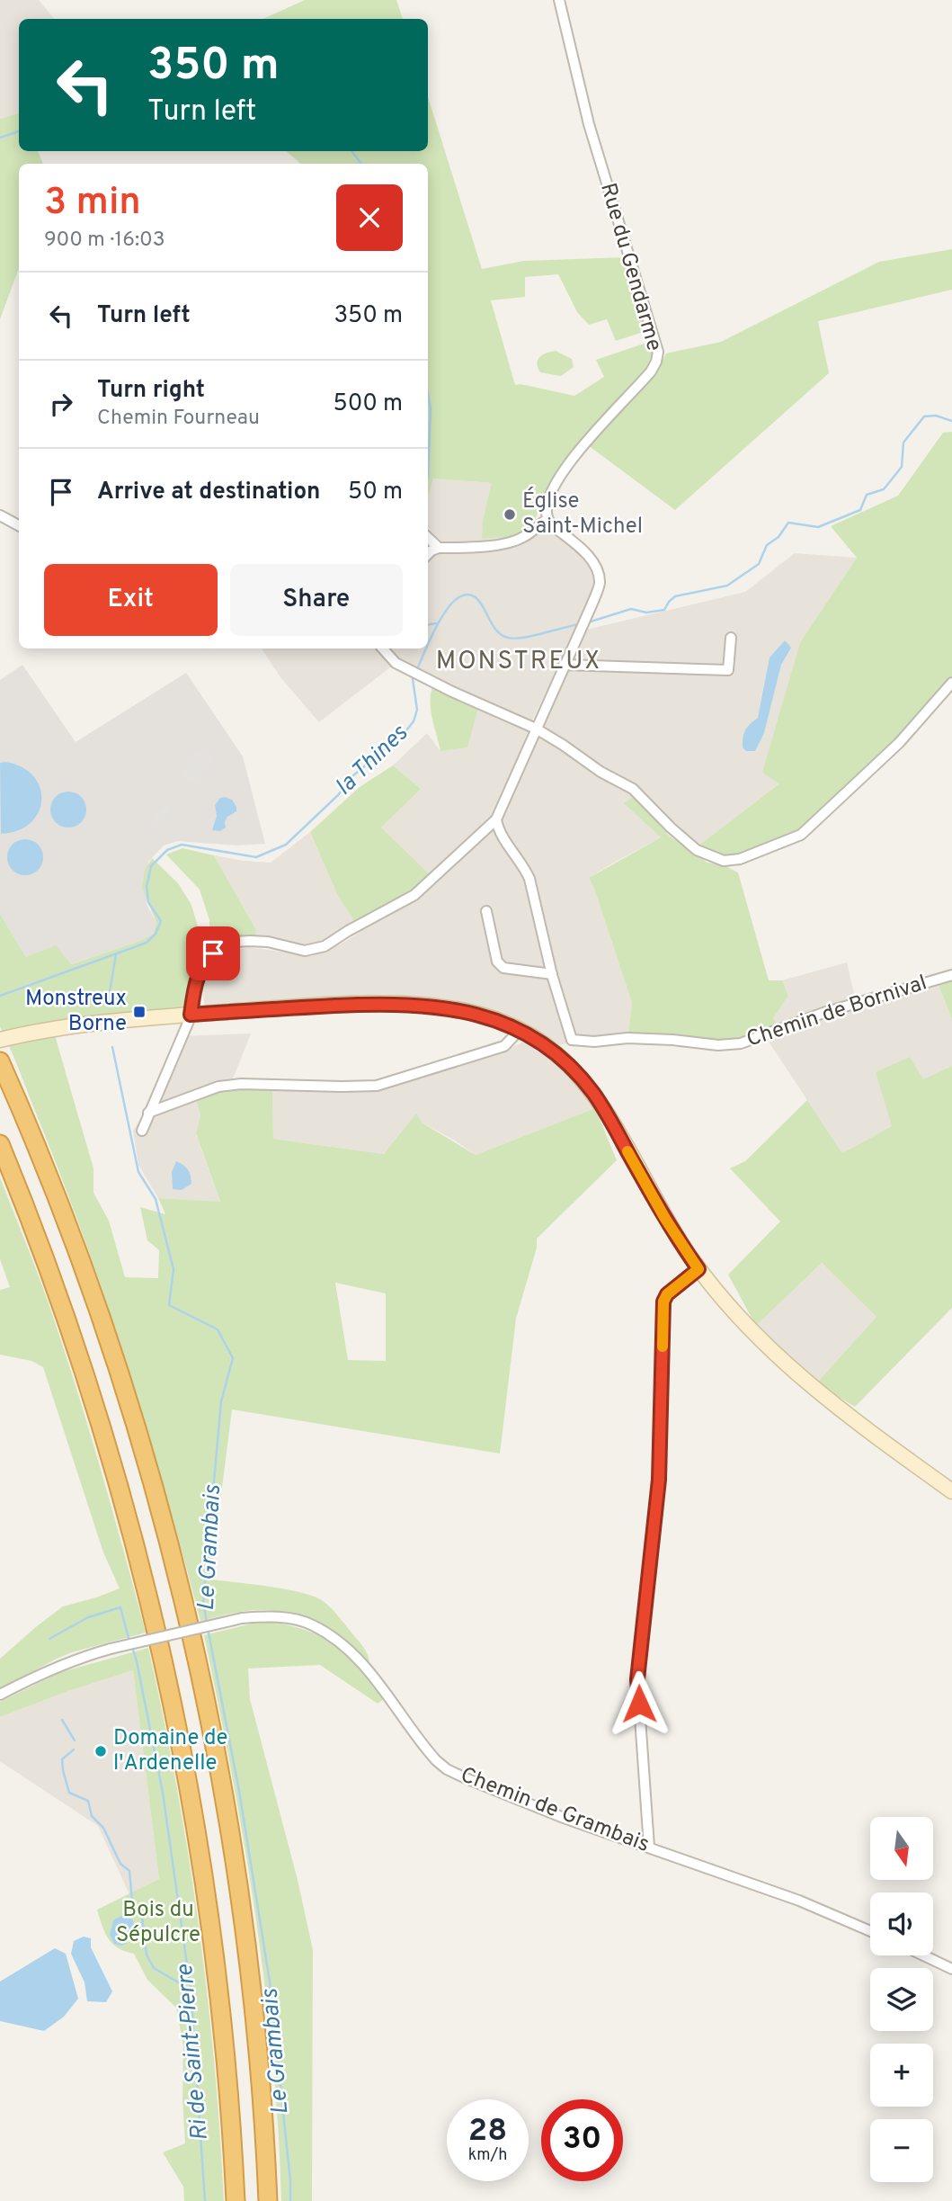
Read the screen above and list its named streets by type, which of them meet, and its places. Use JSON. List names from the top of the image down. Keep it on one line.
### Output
{"streets":{"street":["Rue du Gendarme","Chemin de Bornival","Chemin de Grambais"]},"districts":["MONSTREUX"],"water":["la Thines","Le Grambais","Ri de Saint-Pierre"],"parks":["Bois du Sépulcre"],"places":{"other":["Église Saint-Michel","Domaine de l'Ardenelle"],"transit":["Monstreux Borne"]},"north":"bottom","page":{"turn":["350 m","Turn left"],"heading":["3 min","900 m · 16:03"],"list":[{"name":"Turn left","value":"350 m"},{"name":"Turn right","note":"Chemin Fourneau","value":"500 m"},{"name":"Arrive at destination","value":"50 m"}],"buttons":["Exit","Share"],"map_buttons":["+","−"],"speed":"28 km/h","limit":"30"}}
